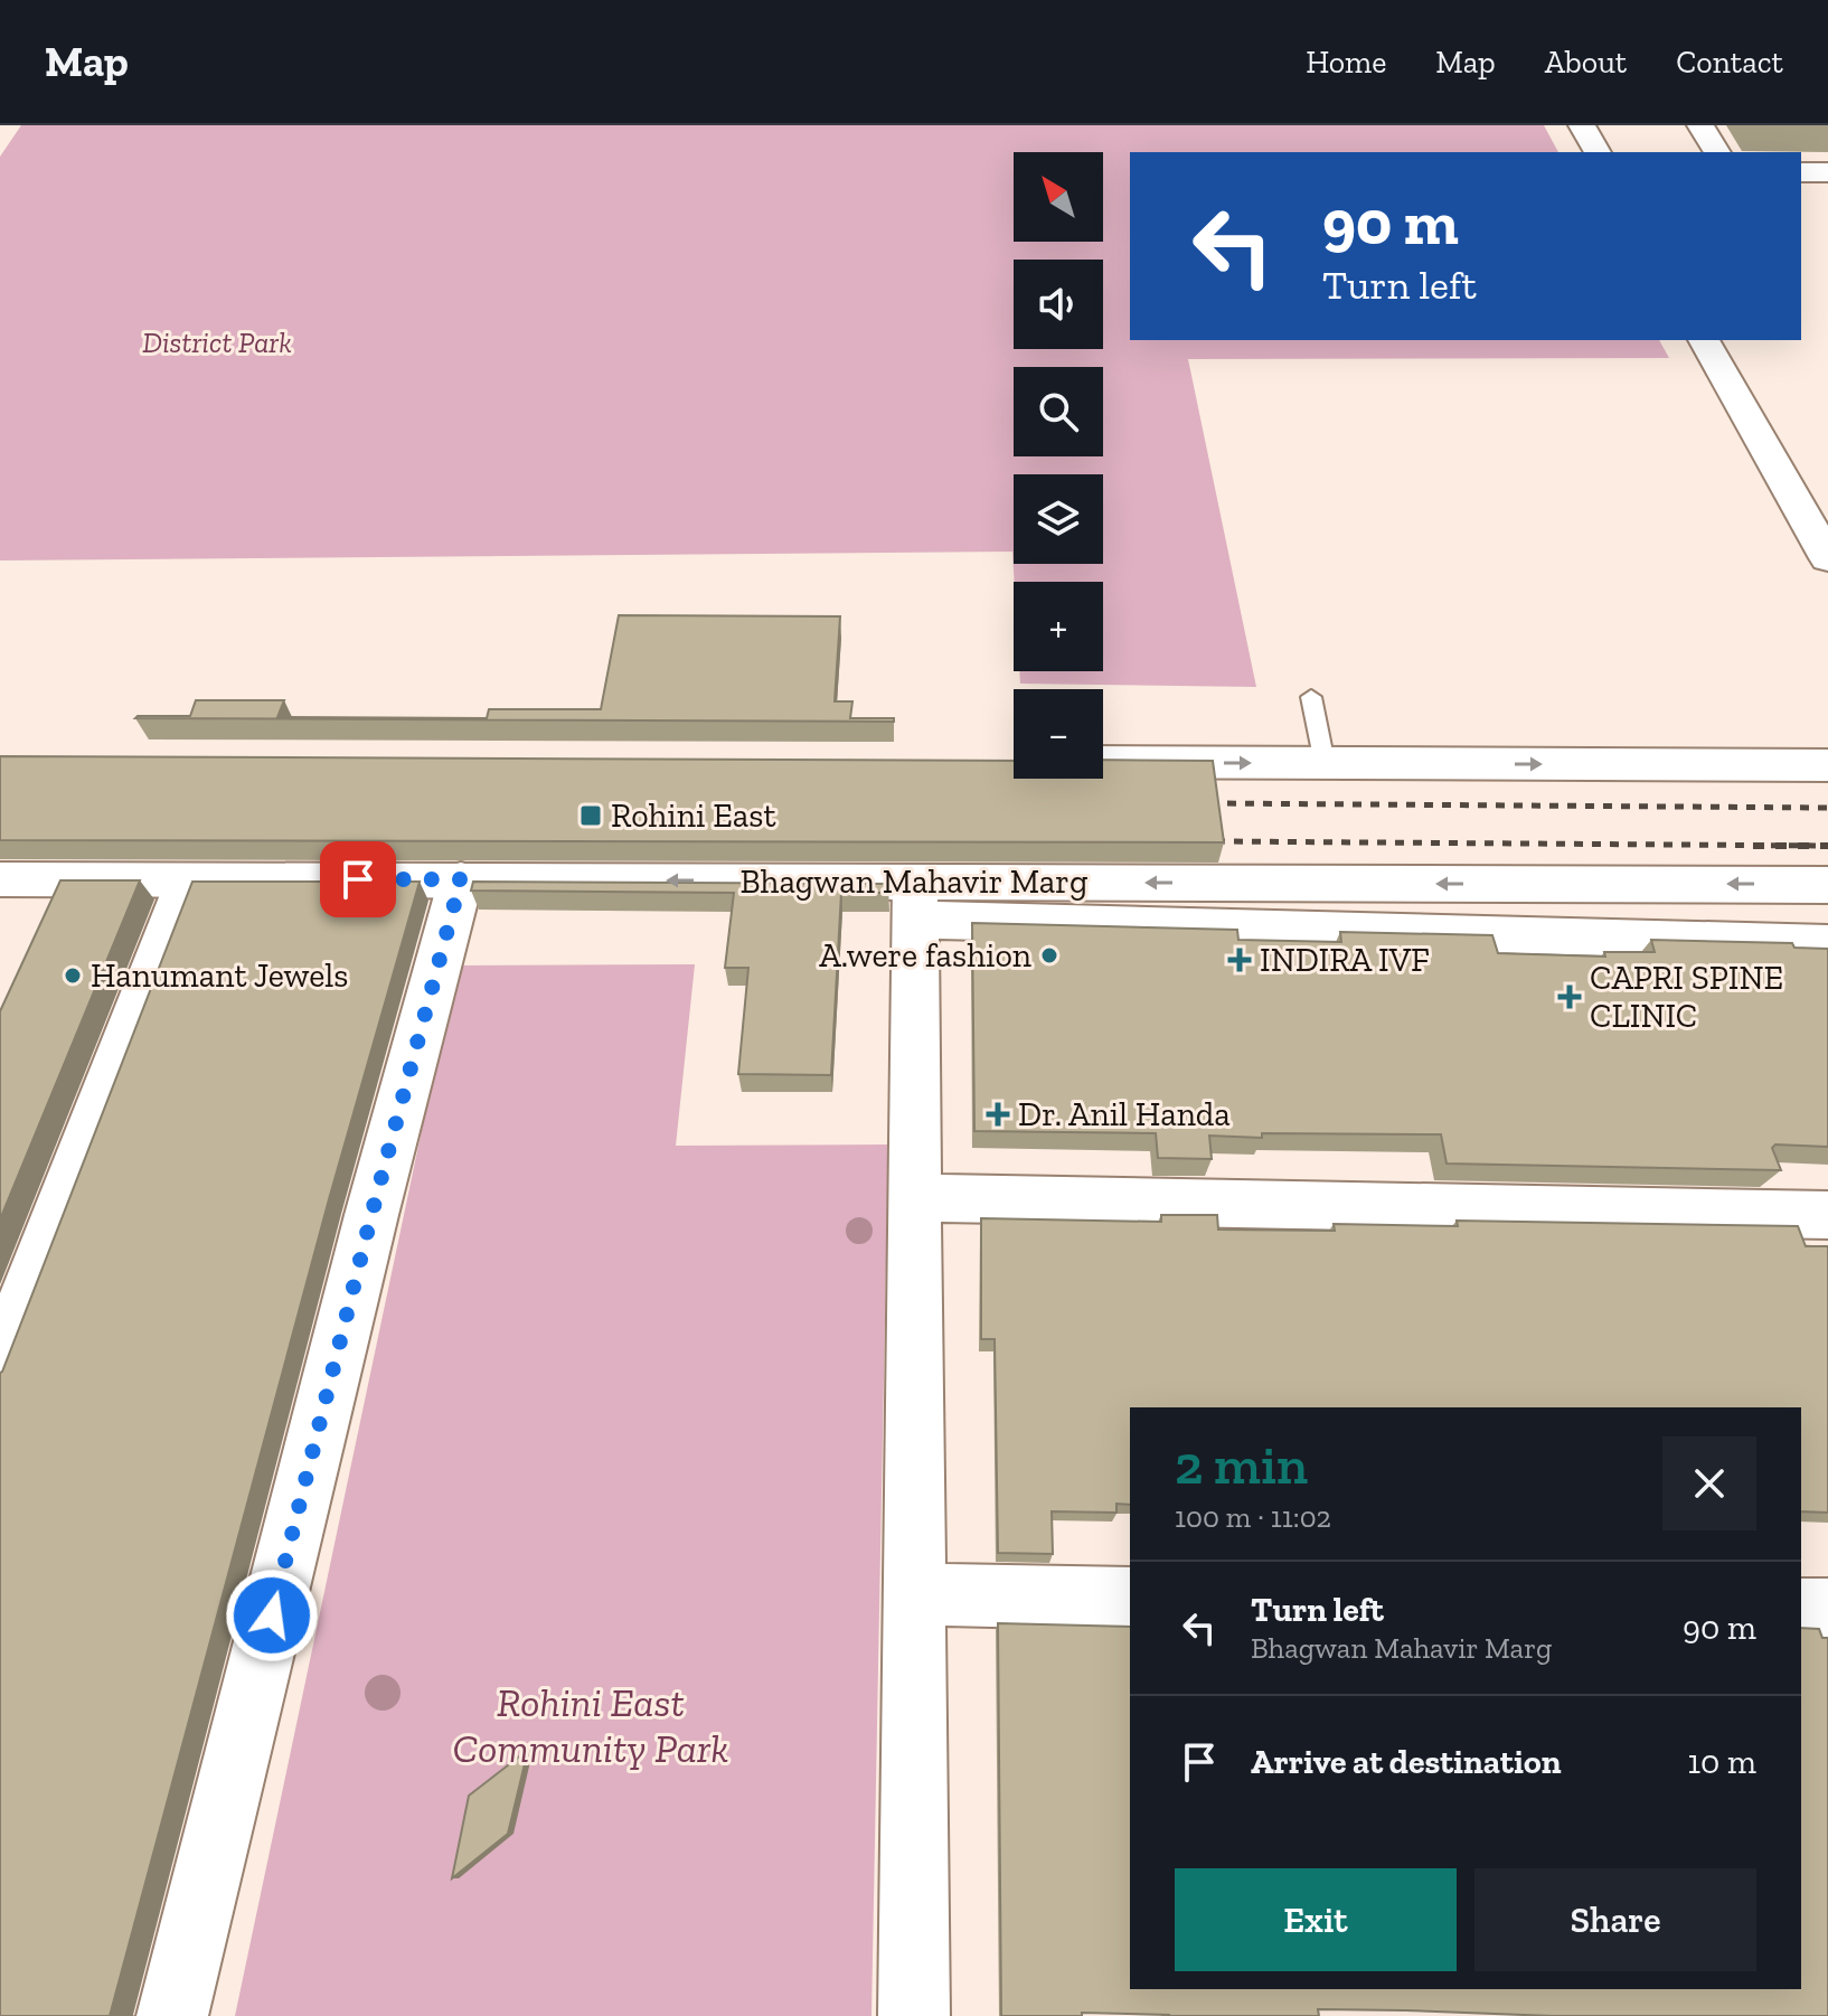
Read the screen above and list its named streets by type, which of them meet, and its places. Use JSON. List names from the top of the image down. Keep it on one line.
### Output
{"streets":{"street":["Bhagwan Mahavir Marg"]},"parks":["District Park","Rohini East Community Park"],"places":{"transit":["Rohini East"],"other":["A.were fashion","Hanumant Jewels"],"health":["INDIRA IVF","CAPRI SPINE CLINIC","Dr. Anil Handa"]},"north":"top left","page":{"header":"Map","nav":["Home","Map","About","Contact"],"map_buttons":["+","−"],"turn":["90 m","Turn left"],"heading":["2 min","100 m · 11:02"],"list":[{"name":"Turn left","note":"Bhagwan Mahavir Marg","value":"90 m"},{"name":"Arrive at destination","value":"10 m"}],"buttons":["Exit","Share"]}}
